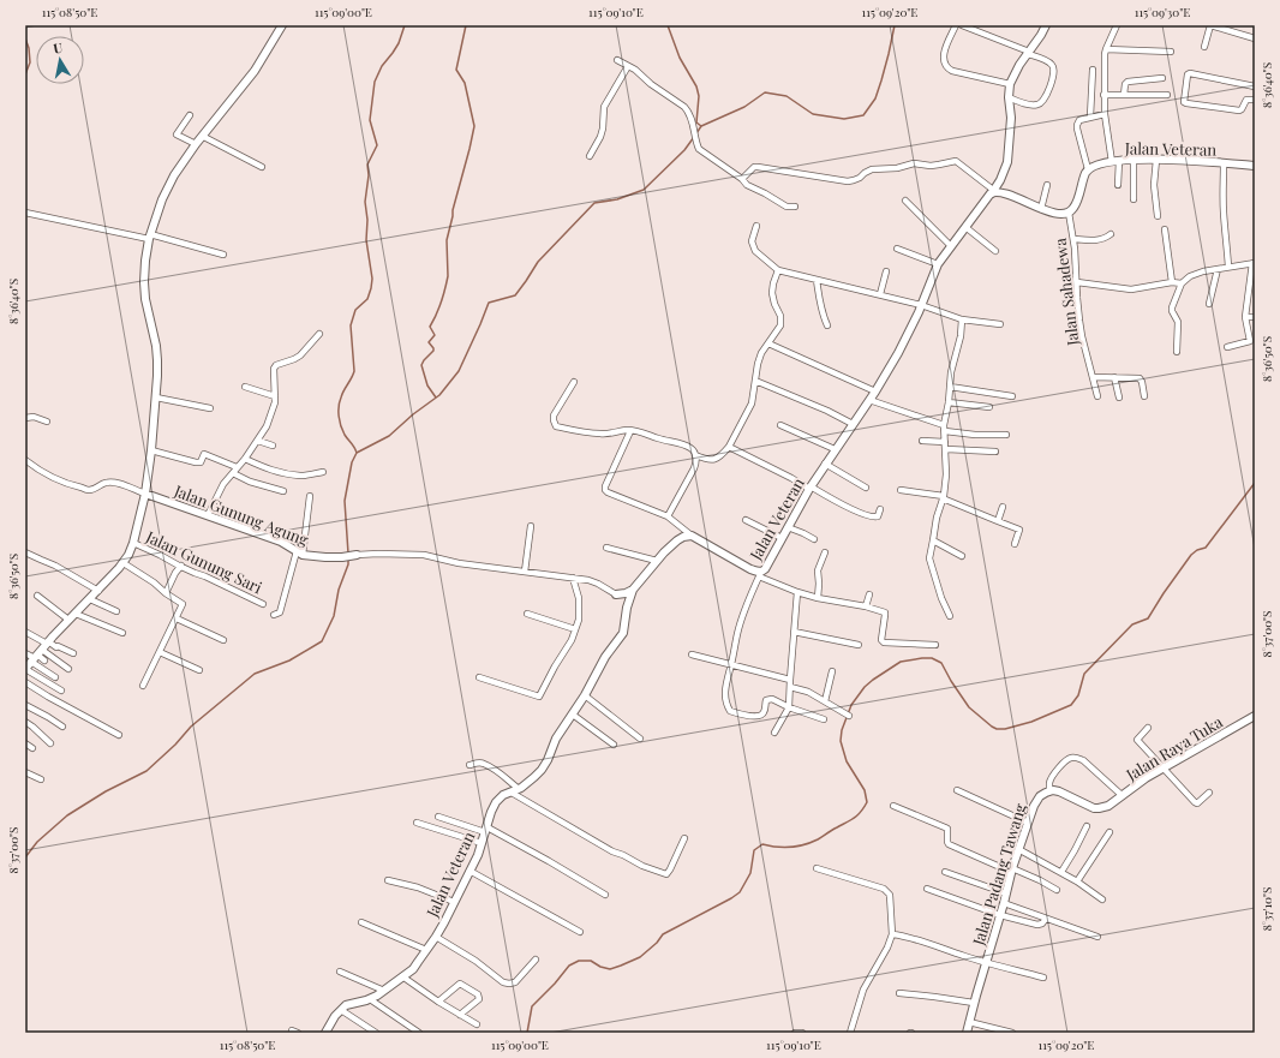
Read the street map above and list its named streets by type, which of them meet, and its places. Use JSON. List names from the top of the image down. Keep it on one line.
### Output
{"streets":{"street":["Jalan Veteran","Jalan Sahadewa","Jalan Gunung Agung","Jalan Gunung Sari","Jalan Raya Tuka","Jalan Padang Tawang"]},"crossings":[["Jalan Raya Tuka","Jalan Padang Tawang"]],"north":"top","coordinates":["115°08'50\"E","115°09'00\"E","115°09'10\"E","115°09'20\"E","115°09'30\"E","8°36'40\"S","8°36'50\"S","8°37'00\"S","8°37'10\"S"]}
